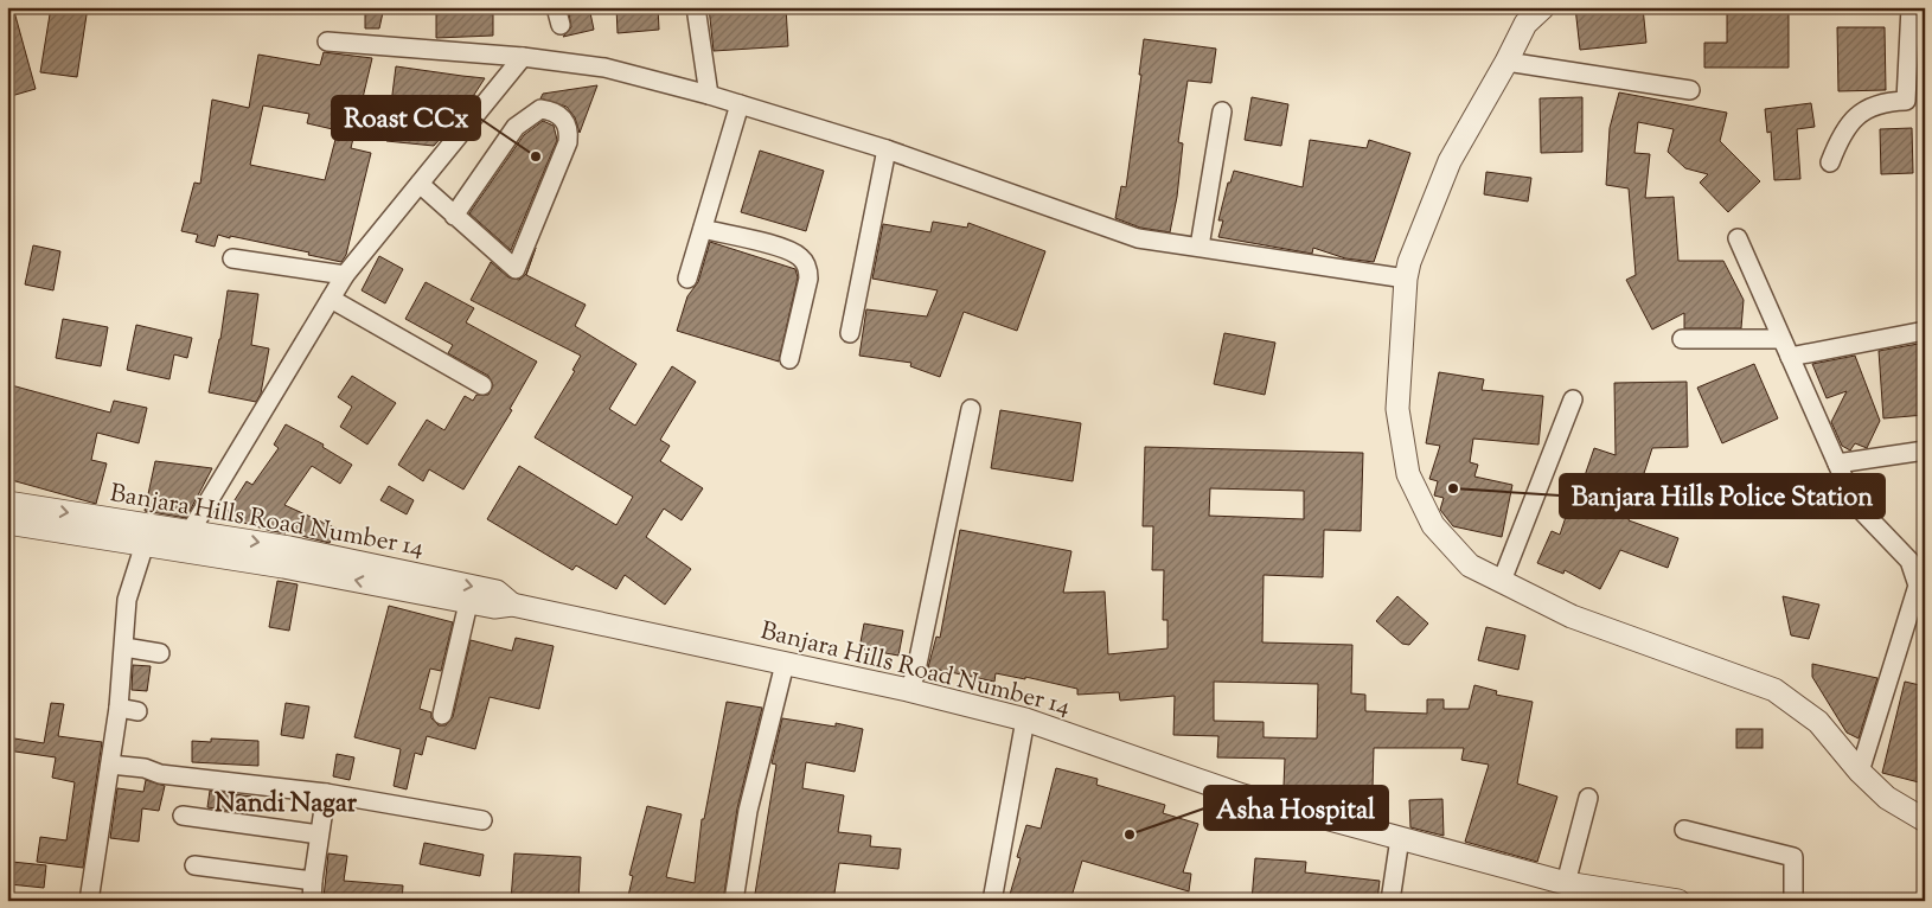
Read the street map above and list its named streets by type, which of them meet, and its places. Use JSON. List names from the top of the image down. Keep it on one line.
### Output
{"streets":{"street":["Banjara Hills Road Number 14"]},"districts":["Nandi Nagar"],"places":["Roast CCx","Banjara Hills Police Station","Asha Hospital"]}
